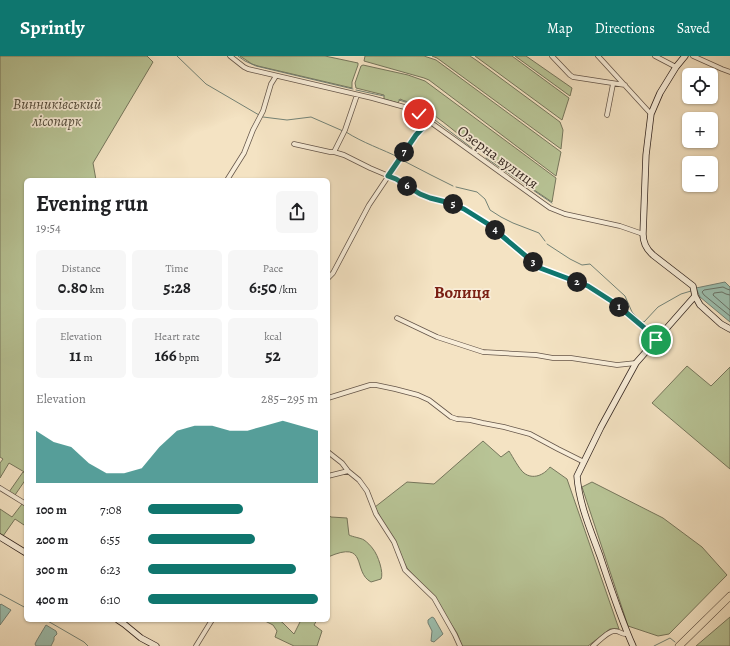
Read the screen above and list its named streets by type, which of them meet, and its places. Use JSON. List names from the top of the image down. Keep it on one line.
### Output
{"streets":{"street":["Озерна вулиця"]},"districts":["Волиця"],"parks":["Винниківський лісопарк"],"page":{"header":"Sprintly","nav":["Map","Directions","Saved"],"map_buttons":["+","−"],"pins":["7","6","5","4","3","2","1"],"heading":["Evening run","19:54"],"stats":[["Distance","0.80 km"],["Time","5:28"],["Pace","6:50 /km"],["Elevation","11 m"],["Heart rate","166 bpm"],["kcal","52"]],"chart":["Elevation","285–295 m"],"list":[{"name":"100 m","note":"7:08"},{"name":"200 m","note":"6:55"},{"name":"300 m","note":"6:23"},{"name":"400 m","note":"6:10"}]}}
